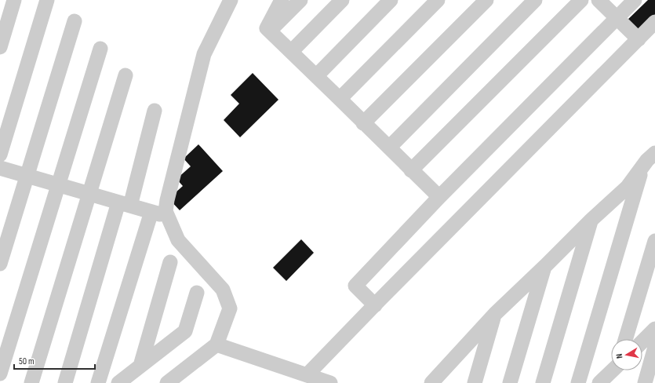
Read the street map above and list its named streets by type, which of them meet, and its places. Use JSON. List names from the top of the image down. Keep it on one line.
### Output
{"scale_bar":"50 m","north":"left"}
